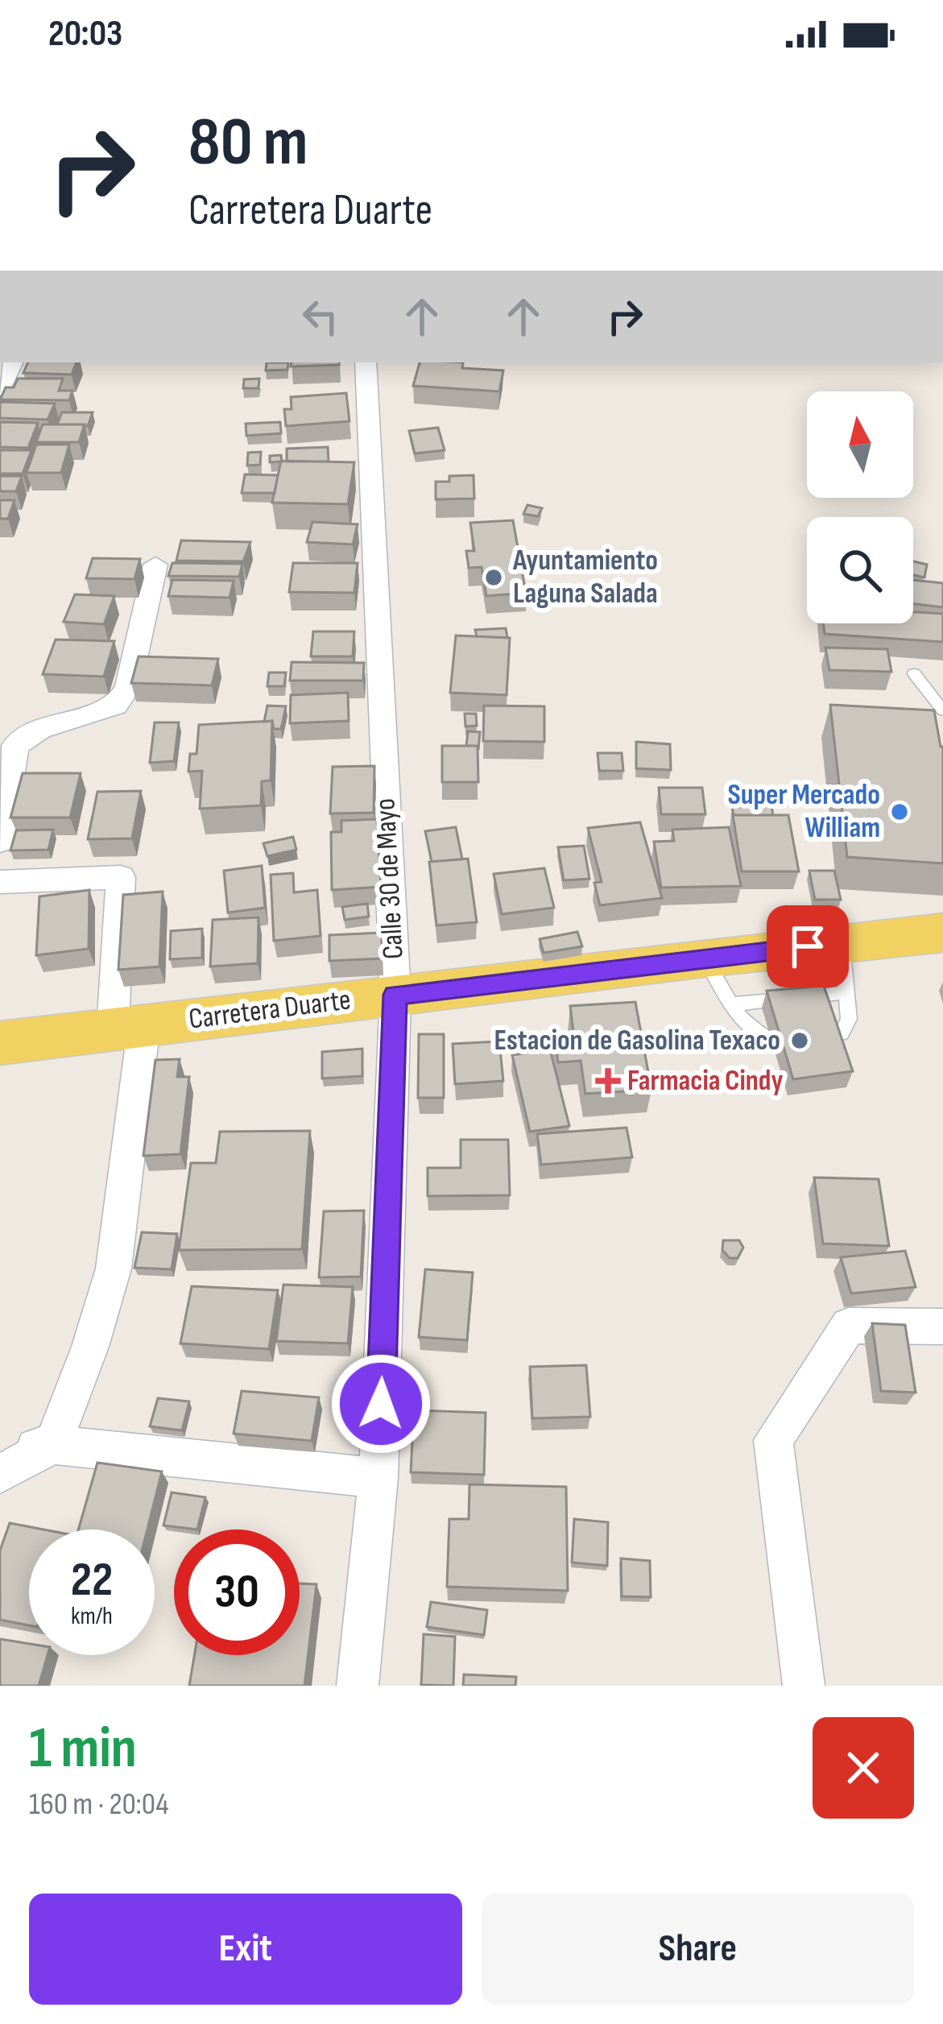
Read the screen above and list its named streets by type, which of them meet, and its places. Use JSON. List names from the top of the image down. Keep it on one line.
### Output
{"streets":{"main road":["Carretera Duarte"],"street":["Calle 30 de Mayo"]},"crossings":[["Calle 30 de Mayo","Carretera Duarte"]],"places":{"other":["Ayuntamiento Laguna Salada","Super Mercado William","Estacion de Gasolina Texaco"],"health":["Farmacia Cindy"]},"north":"top","page":{"status":"20:03","turn":["80 m","Carretera Duarte"],"speed":"22 km/h","limit":"30","heading":["1 min","160 m · 20:04"],"buttons":["Exit","Share"]}}
